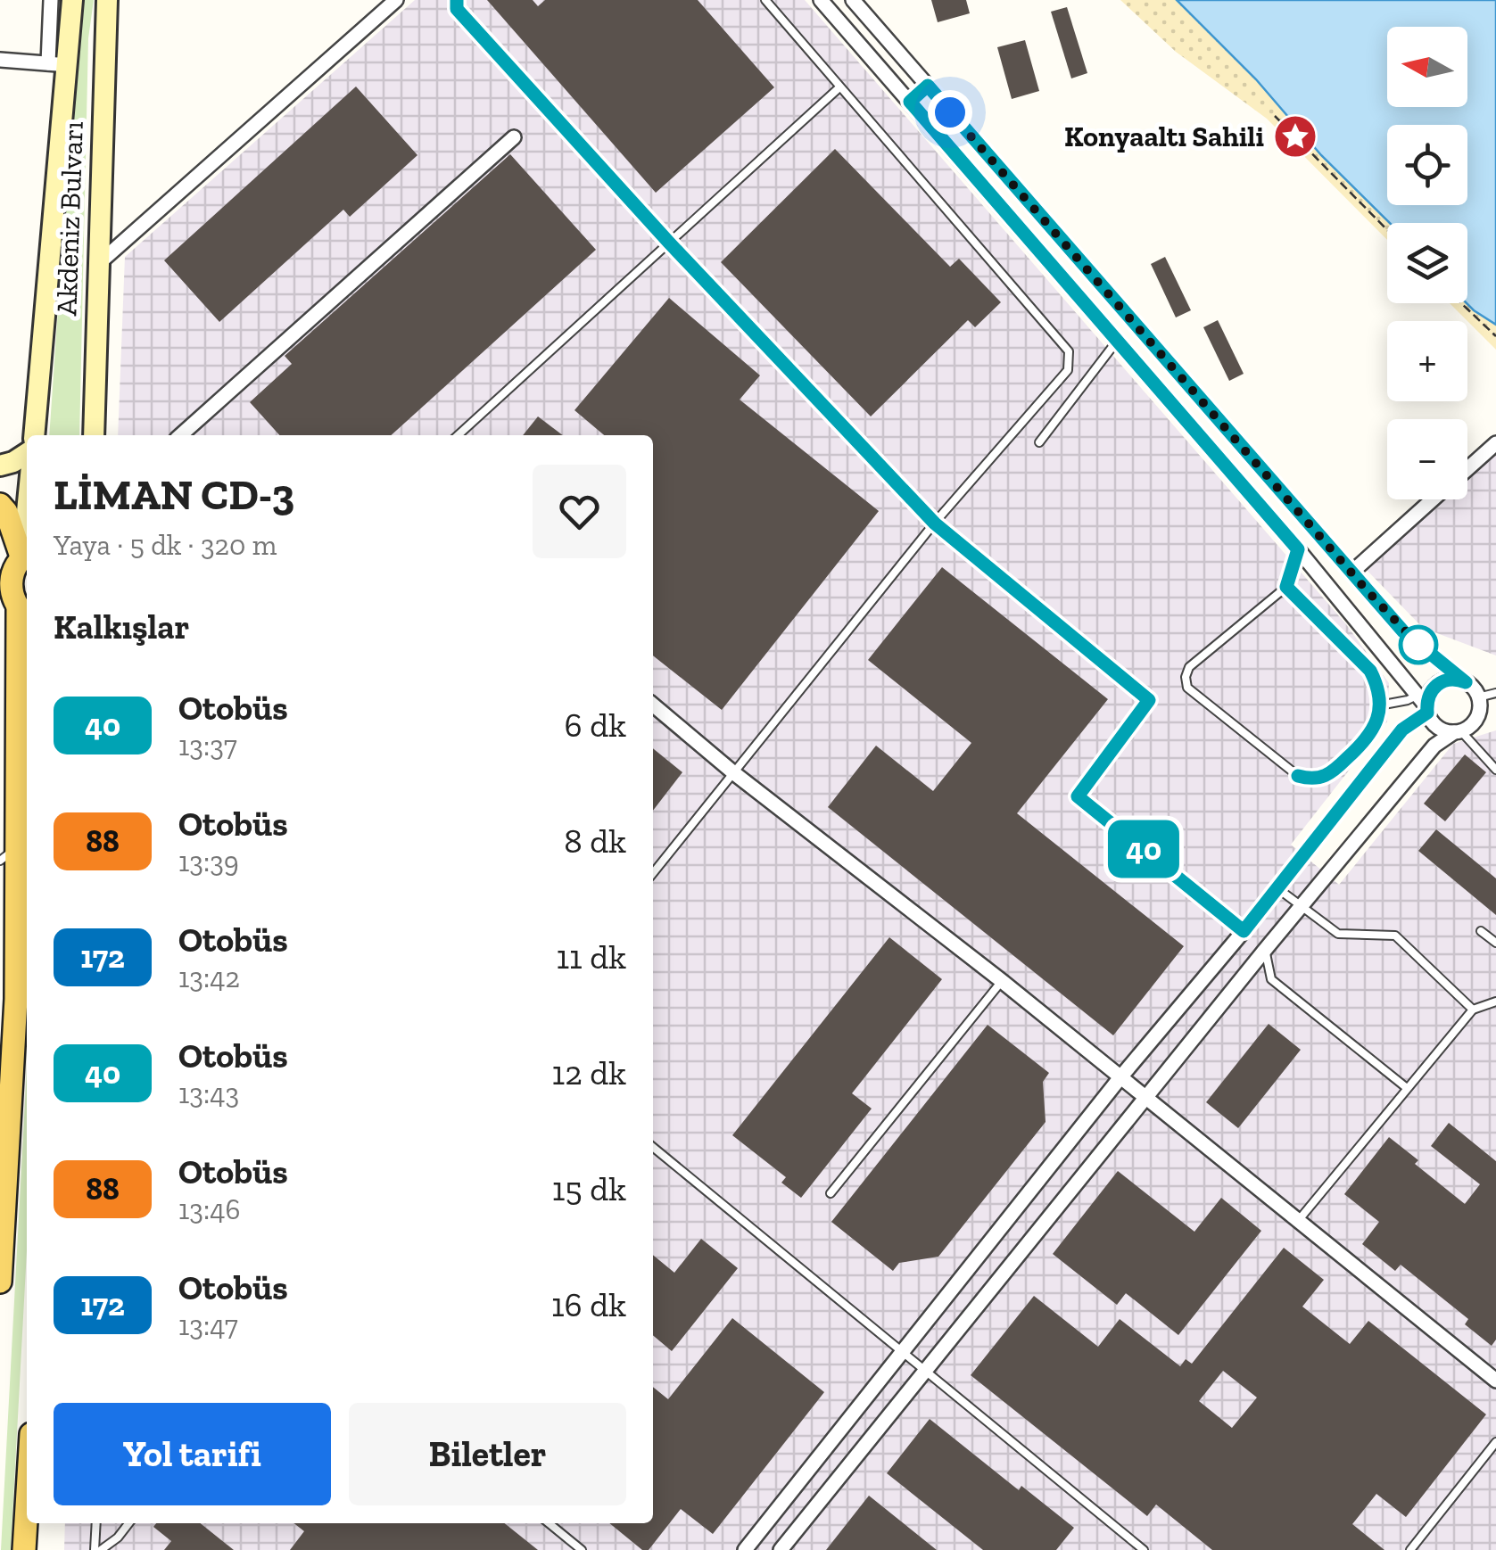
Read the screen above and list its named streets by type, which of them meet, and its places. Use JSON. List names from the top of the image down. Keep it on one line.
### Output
{"streets":{"main road":["Akdeniz Bulvarı"]},"places":{"place":["Konyaaltı Sahili"]},"lines":["bus line 40"],"north":"left","page":{"on_map":"40","map_buttons":["+","−"],"heading":[["LİMAN CD-3","Yaya · 5 dk · 320 m"],"Kalkışlar"],"list":[{"mark":"40","name":"Otobüs","note":"13:37","value":"6 dk"},{"mark":"88","name":"Otobüs","note":"13:39","value":"8 dk"},{"mark":"172","name":"Otobüs","note":"13:42","value":"11 dk"},{"mark":"40","name":"Otobüs","note":"13:43","value":"12 dk"},{"mark":"88","name":"Otobüs","note":"13:46","value":"15 dk"},{"mark":"172","name":"Otobüs","note":"13:47","value":"16 dk"}],"buttons":["Yol tarifi","Biletler"]}}
